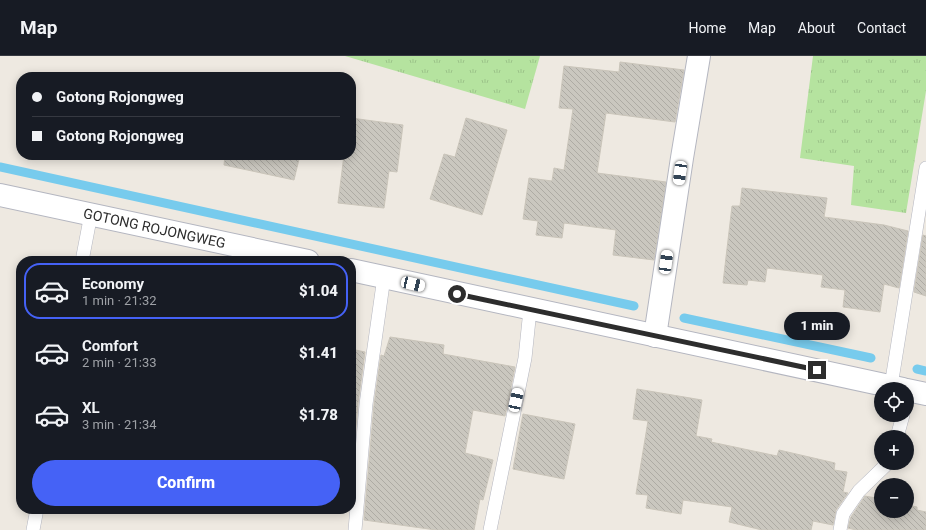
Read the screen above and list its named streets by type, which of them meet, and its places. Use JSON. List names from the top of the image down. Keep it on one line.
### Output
{"streets":{"street":["GOTONG ROJONGWEG"]},"page":{"header":"Map","nav":["Home","Map","About","Contact"],"banner":["Gotong Rojongweg","Gotong Rojongweg"],"list":[{"name":"Economy","note":"1 min · 21:32","value":"$1.04"},{"name":"Comfort","note":"2 min · 21:33","value":"$1.41"},{"name":"XL","note":"3 min · 21:34","value":"$1.78"}],"bubble":"1 min","map_buttons":["+","−"],"buttons":"Confirm"}}
